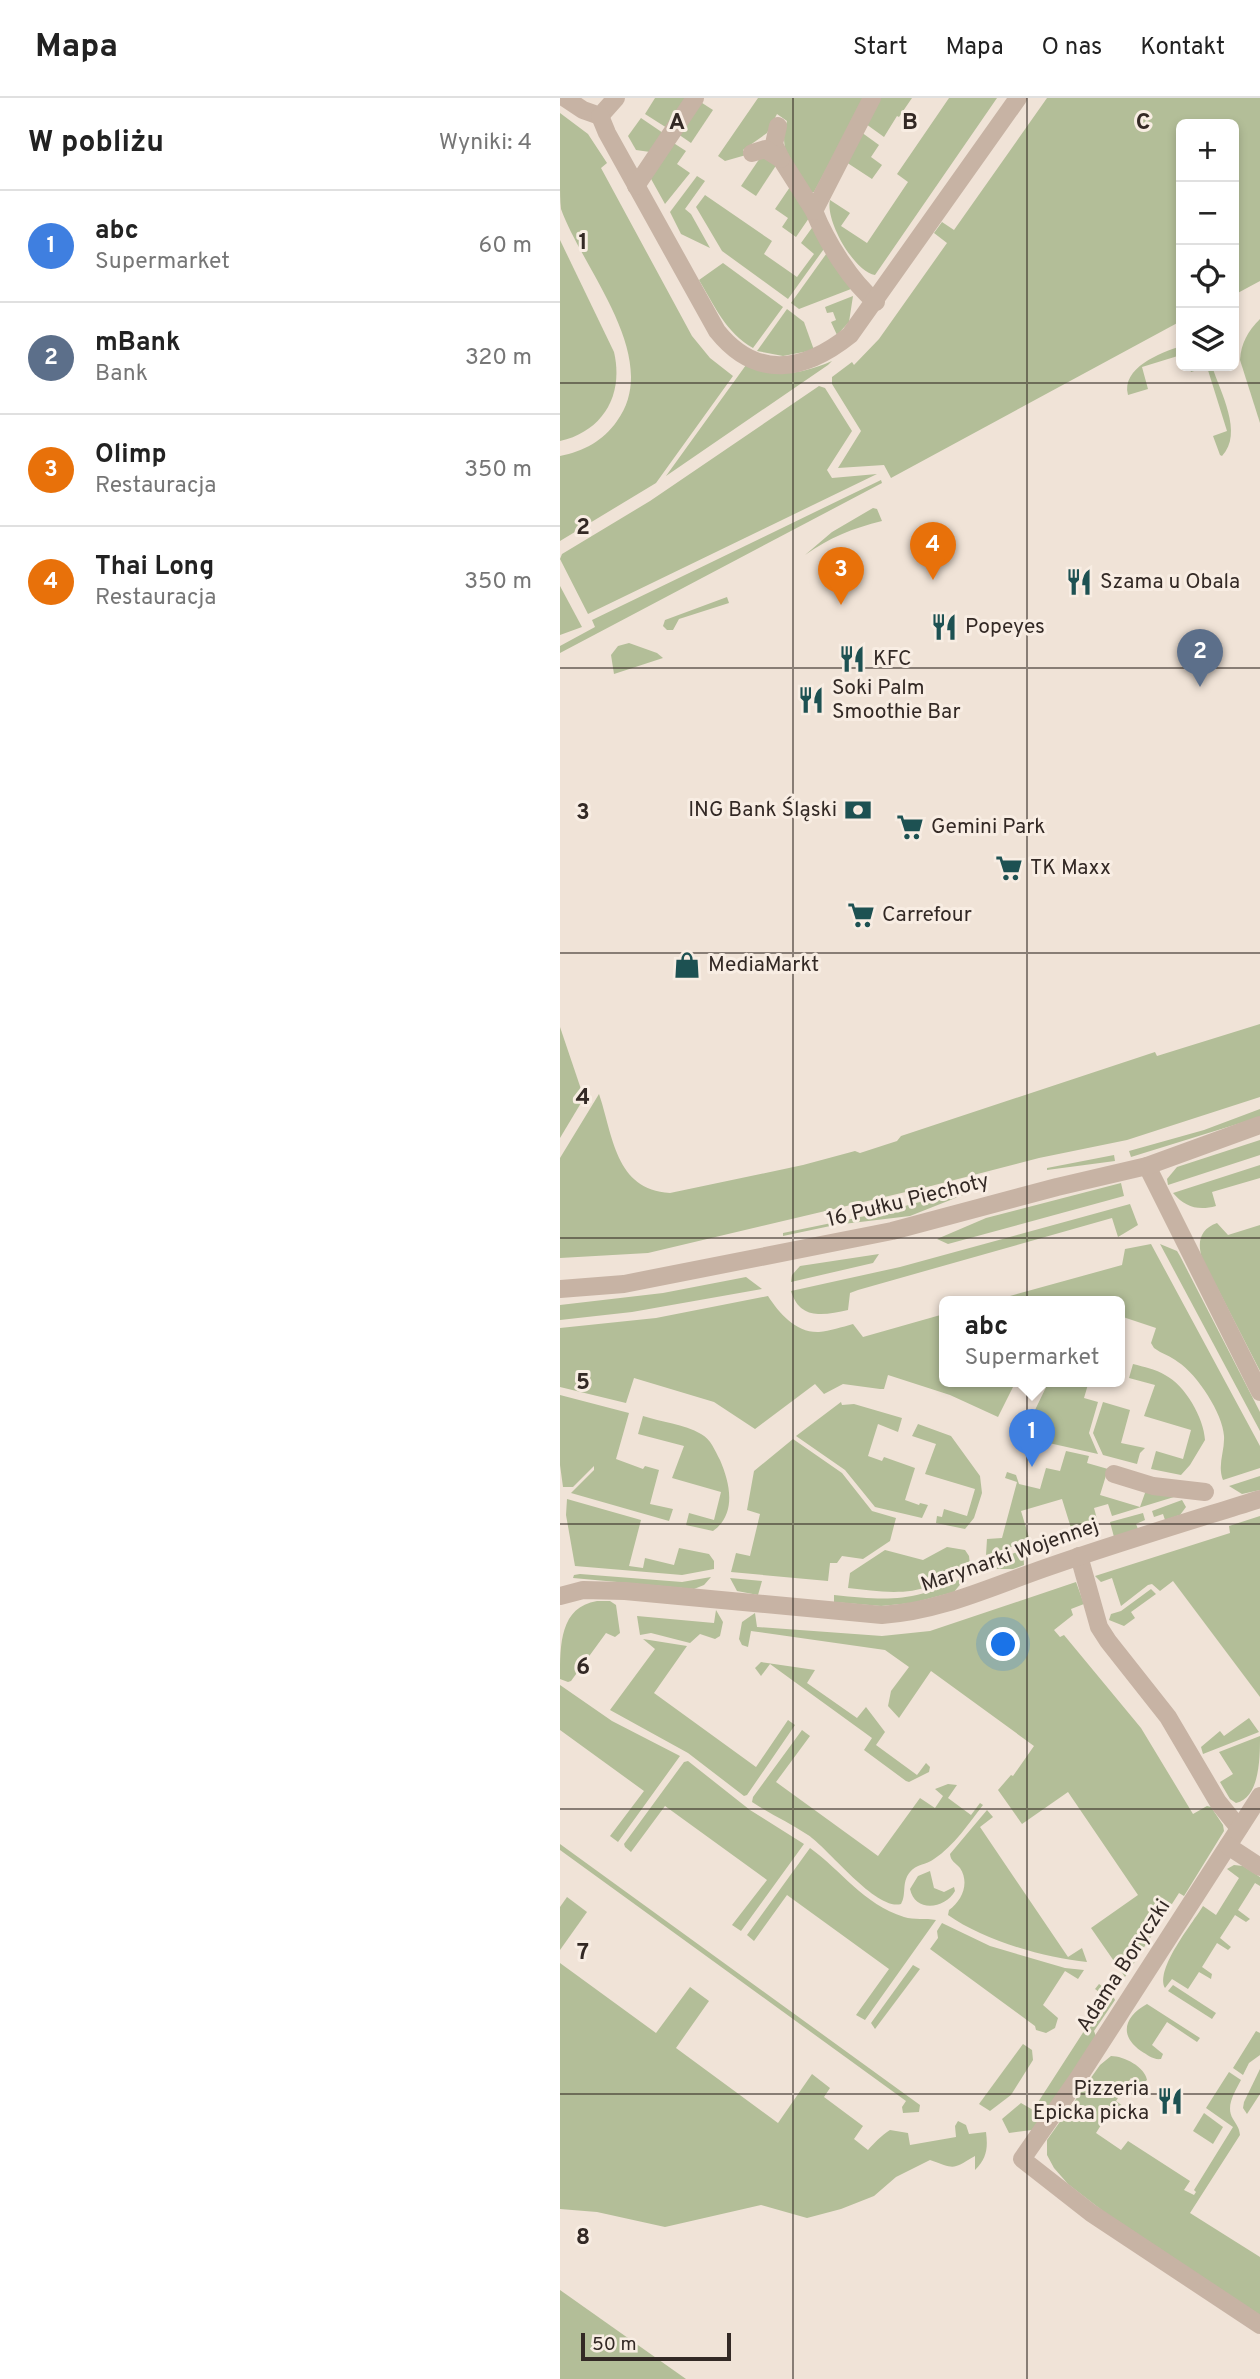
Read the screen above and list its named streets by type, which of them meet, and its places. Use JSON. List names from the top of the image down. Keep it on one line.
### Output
{"streets":{"street":["16 Pułku Piechoty","Marynarki Wojennej","Adama Boryczki"]},"places":{"restaurant":["Szama u Obala","Popeyes","KFC","Soki Palm Smoothie Bar","Pizzeria Epicka picka"],"bank":["ING Bank Śląski"],"supermarket":["Gemini Park","TK Maxx","Carrefour"],"shop":["MediaMarkt"]},"scale_bar":"50 m","page":{"header":"Mapa","nav":["Start","Mapa","O nas","Kontakt"],"heading":["W pobliżu","Wyniki: 4"],"map_buttons":["+","−"],"list":[{"mark":"1","name":"abc","note":"Supermarket","value":"60 m"},{"mark":"2","name":"mBank","note":"Bank","value":"320 m"},{"mark":"3","name":"Olimp","note":"Restauracja","value":"350 m"},{"mark":"4","name":"Thai Long","note":"Restauracja","value":"350 m"}],"pins":["4","3","2","1"],"popup":["abc","Supermarket"],"scale":"50 m"},"grid":{"columns":["A","B","C"],"rows":["1","2","3","4","5","6","7","8"]}}
